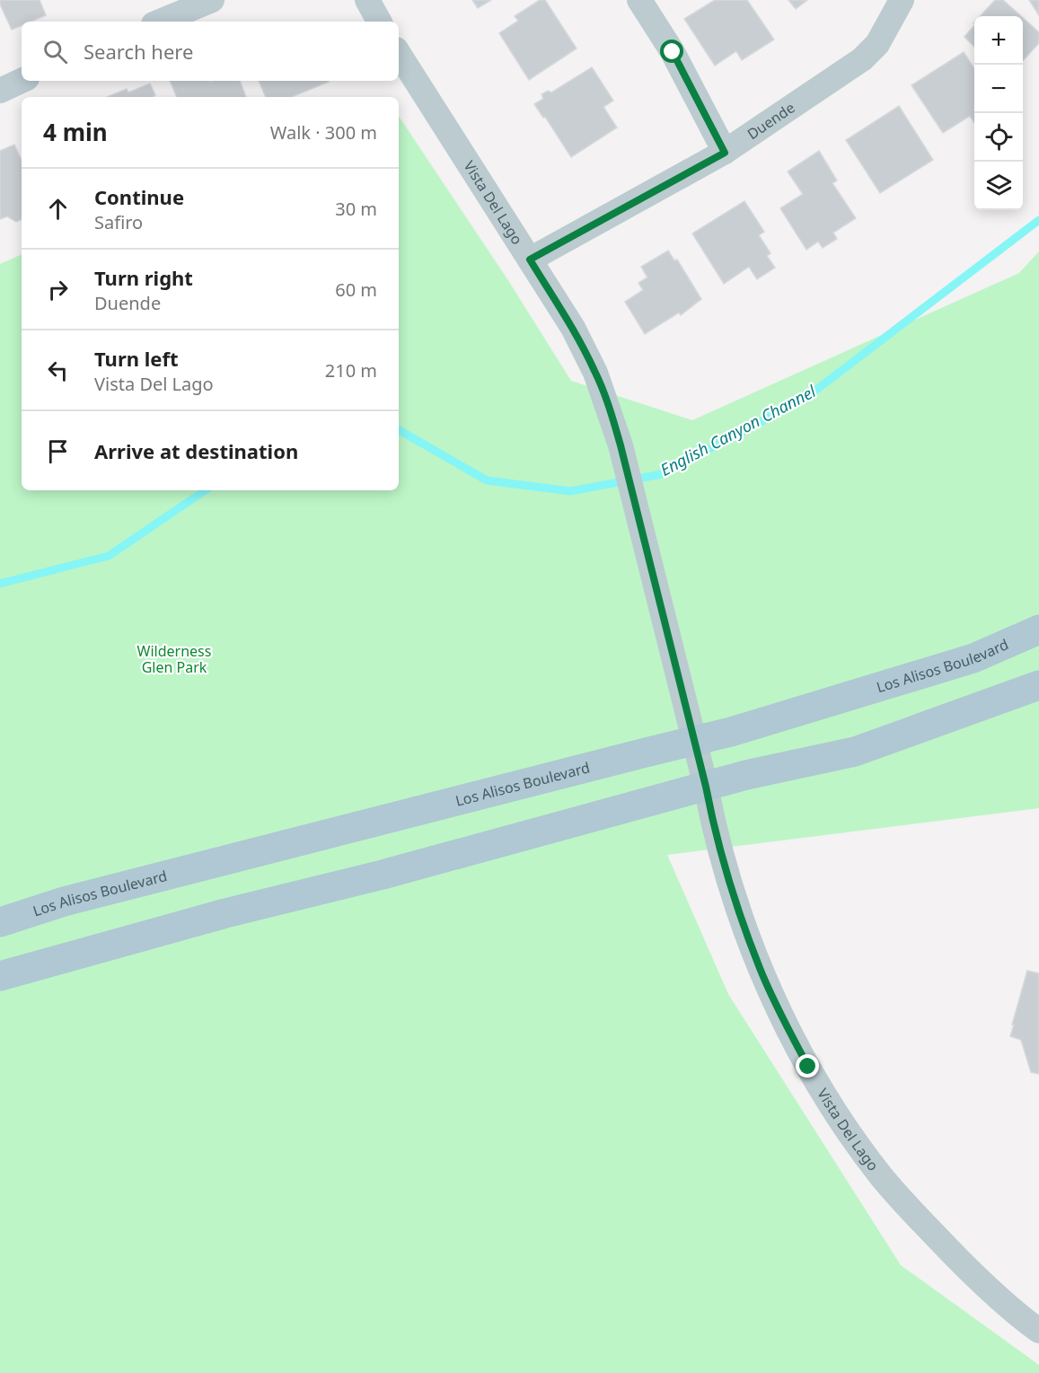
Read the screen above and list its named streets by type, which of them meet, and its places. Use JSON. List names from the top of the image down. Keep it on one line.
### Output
{"streets":{"main road":["Los Alisos Boulevard"],"street":["Duende","Vista Del Lago"]},"crossings":[["Duende","Vista Del Lago"],["Vista Del Lago","Los Alisos Boulevard"]],"water":["English Canyon Channel"],"parks":["Wilderness Glen Park"],"page":{"map_buttons":["+","−"],"search":"Search here","heading":["4 min","Walk · 300 m"],"list":[["Continue","Safiro","30 m"],["Turn right","Duende","60 m"],["Turn left","Vista Del Lago","210 m"],"Arrive at destination"]}}
